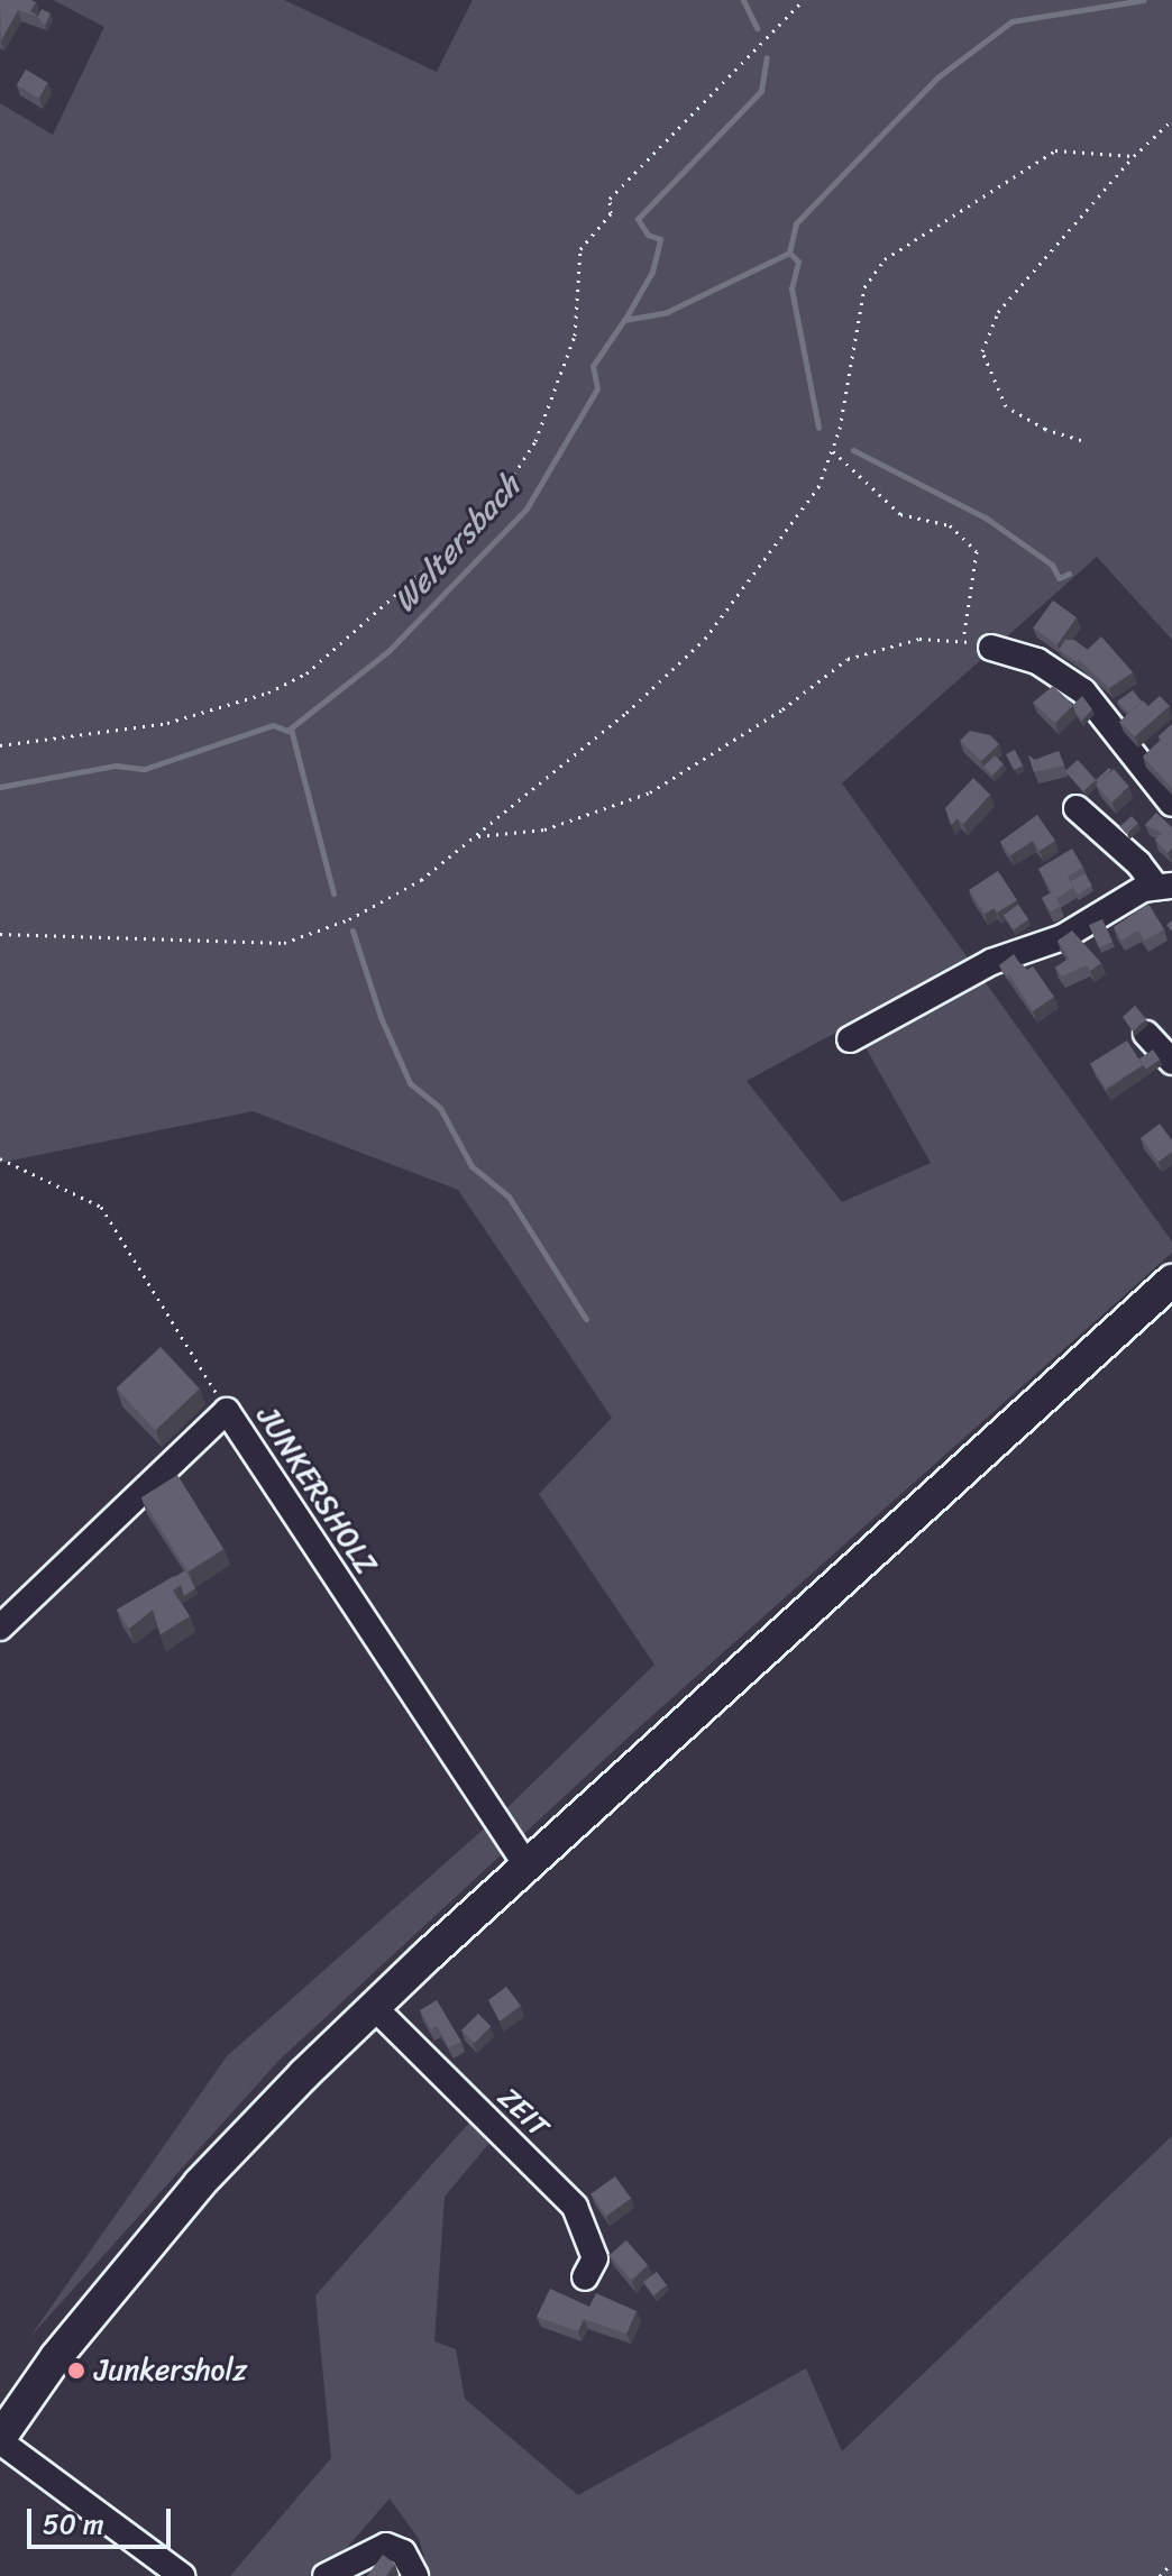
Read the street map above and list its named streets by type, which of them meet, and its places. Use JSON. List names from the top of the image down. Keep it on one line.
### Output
{"streets":{"street":["JUNKERSHOLZ","ZEIT"]},"water":["Weltersbach"],"places":["Junkersholz"],"scale_bar":"50 m"}
